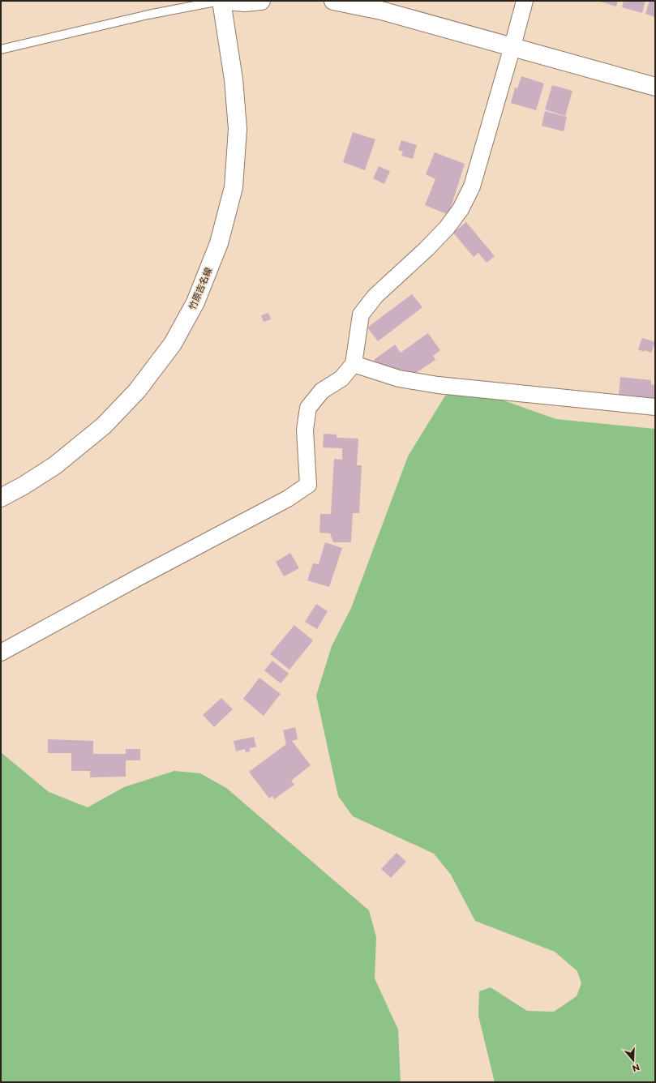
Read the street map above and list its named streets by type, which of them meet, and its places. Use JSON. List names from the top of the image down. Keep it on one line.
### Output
{"streets":{"main road":["竹原吉名線"]},"north":"bottom"}
